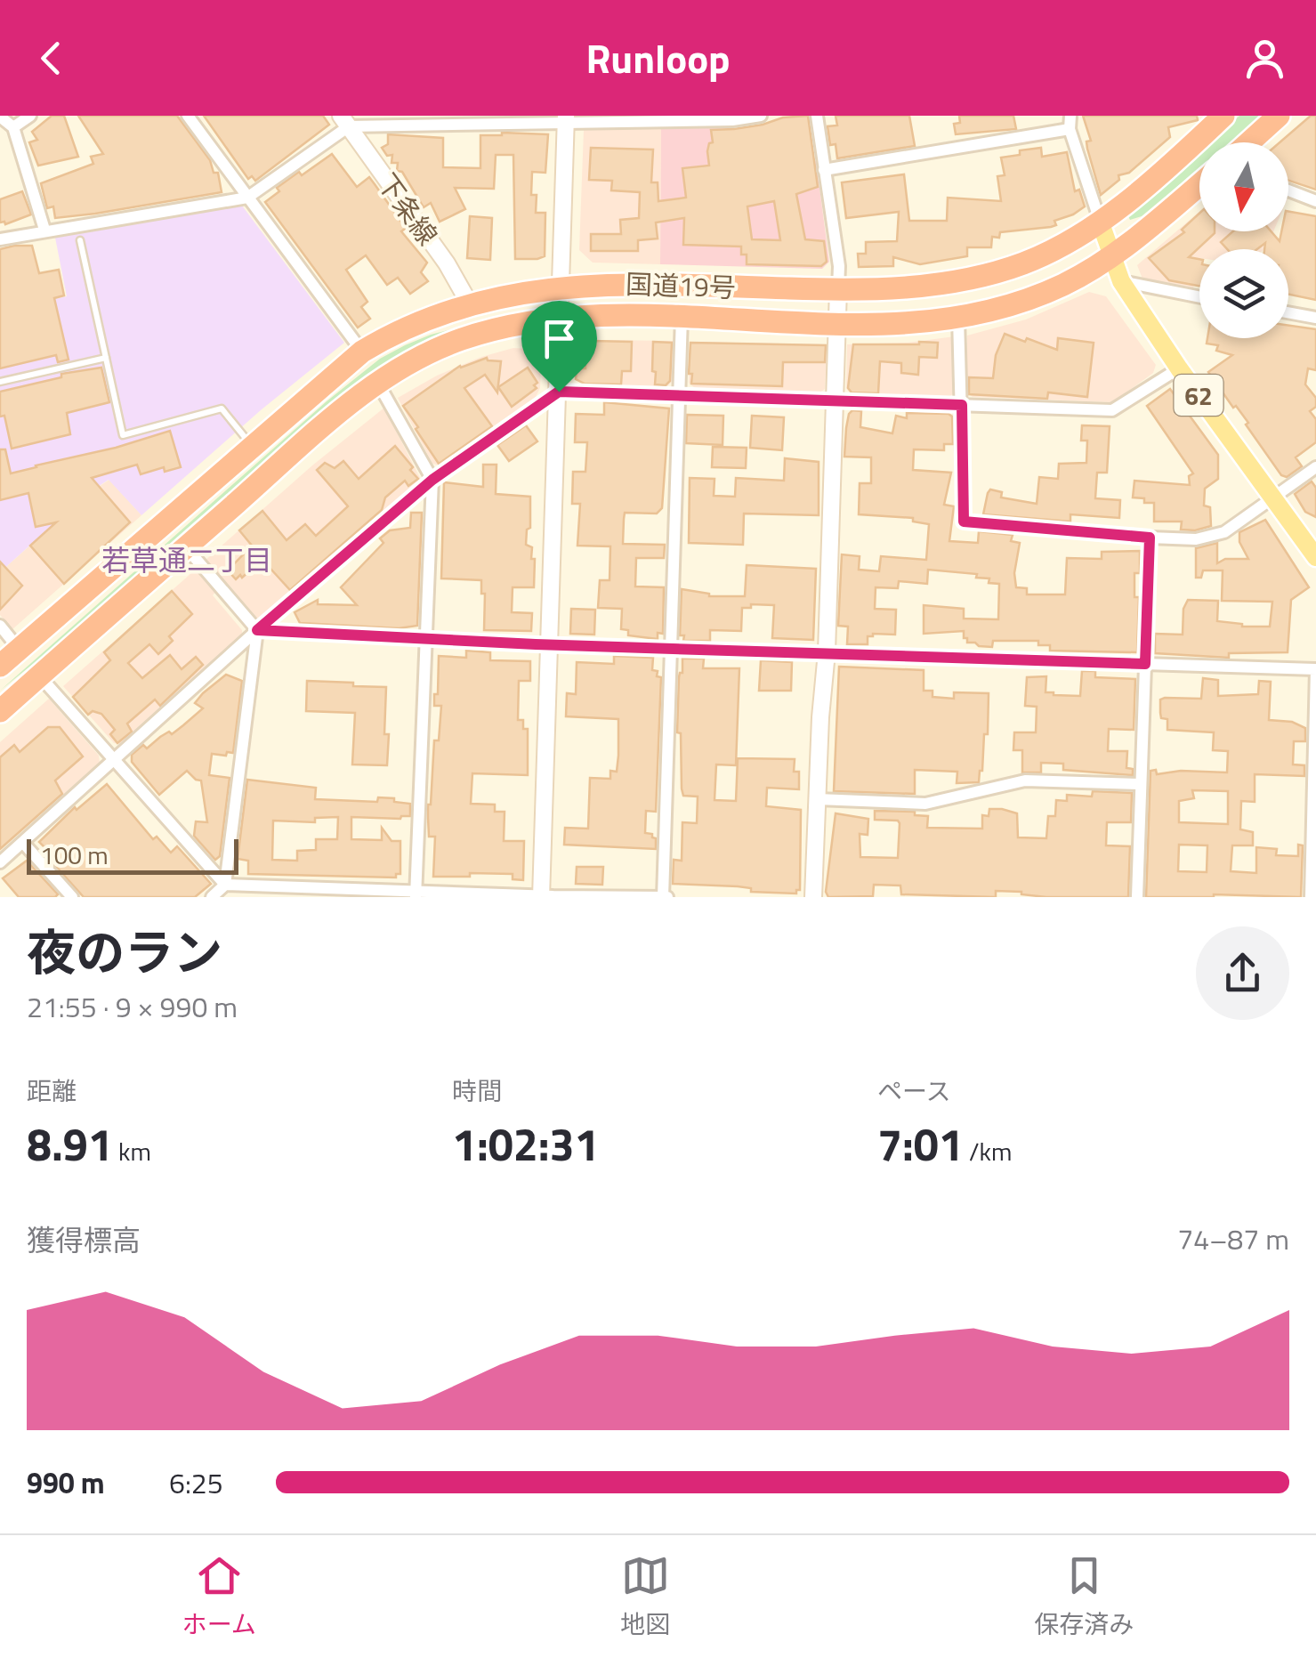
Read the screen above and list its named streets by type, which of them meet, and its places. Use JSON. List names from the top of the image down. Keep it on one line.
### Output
{"streets":{"highway":["国道19号"],"main road":["62"],"street":["下条線"]},"crossings":[["下条線","国道19号"],["国道19号","62"]],"districts":["若草通二丁目"],"scale_bar":"100 m","north":"bottom","page":{"header":"Runloop","scale":"100 m","heading":["夜のラン","21:55 · 9 × 990 m"],"stats":[["距離","8.91 km"],["時間","1:02:31"],["ペース","7:01 /km"]],"chart":["獲得標高","74–87 m"],"list":[{"name":"990 m","note":"6:25"}],"tabs":["ホーム","地図","保存済み"]}}
